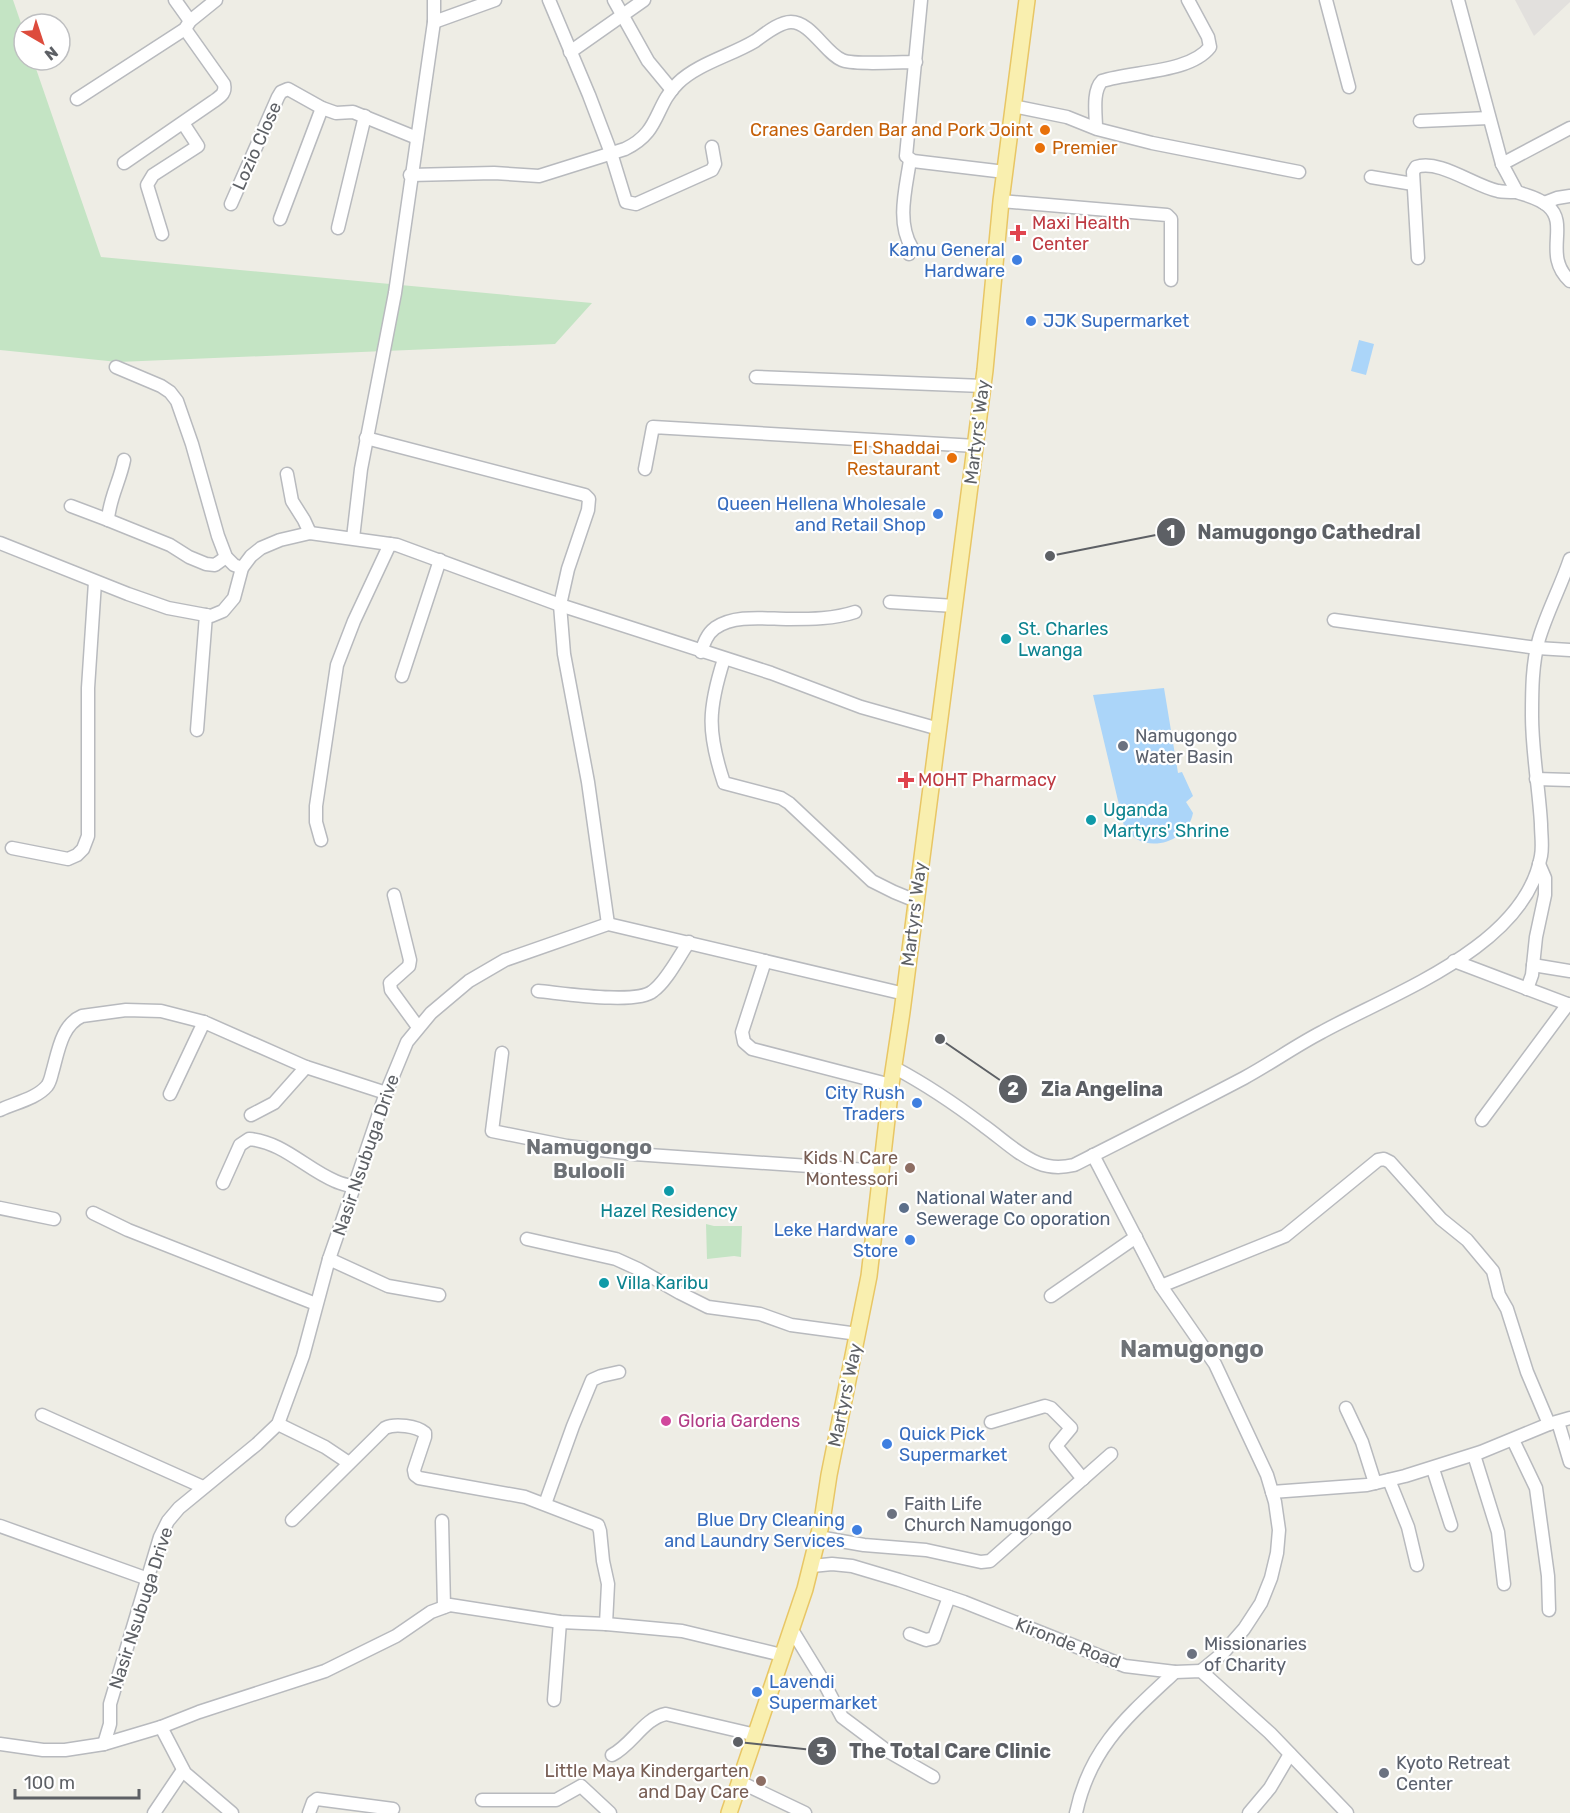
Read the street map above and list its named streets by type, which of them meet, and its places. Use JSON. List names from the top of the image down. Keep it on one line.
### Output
{"streets":{"main road":["Martyrs' Way"],"street":["Lozio Close","Nasir Nsubuga Drive","Kironde Road"]},"crossings":[["Martyrs' Way","Kironde Road"]],"districts":["Namugongo Bulooli","Namugongo"],"places":{"other":["Cranes Garden Bar and Pork Joint","Premier","Kamu General Hardware","JJK Supermarket","El Shaddai Restaurant","Queen Hellena Wholesale and Retail Shop","Namugongo Cathedral","St. Charles Lwanga","Namugongo Water Basin","Uganda Martyrs' Shrine","Zia Angelina","City Rush Traders","Kids N Care Montessori","Hazel Residency","National Water and Sewerage Co oporation","Leke Hardware Store","Villa Karibu","Gloria Gardens","Quick Pick Supermarket","Faith Life Church Namugongo","Blue Dry Cleaning and Laundry Services","Missionaries of Charity","Lavendi Supermarket","The Total Care Clinic","Kyoto Retreat Center","Little Maya Kindergarten and Day Care"],"health":["Maxi Health Center","MOHT Pharmacy"]},"scale_bar":"100 m","north":"bottom right"}
